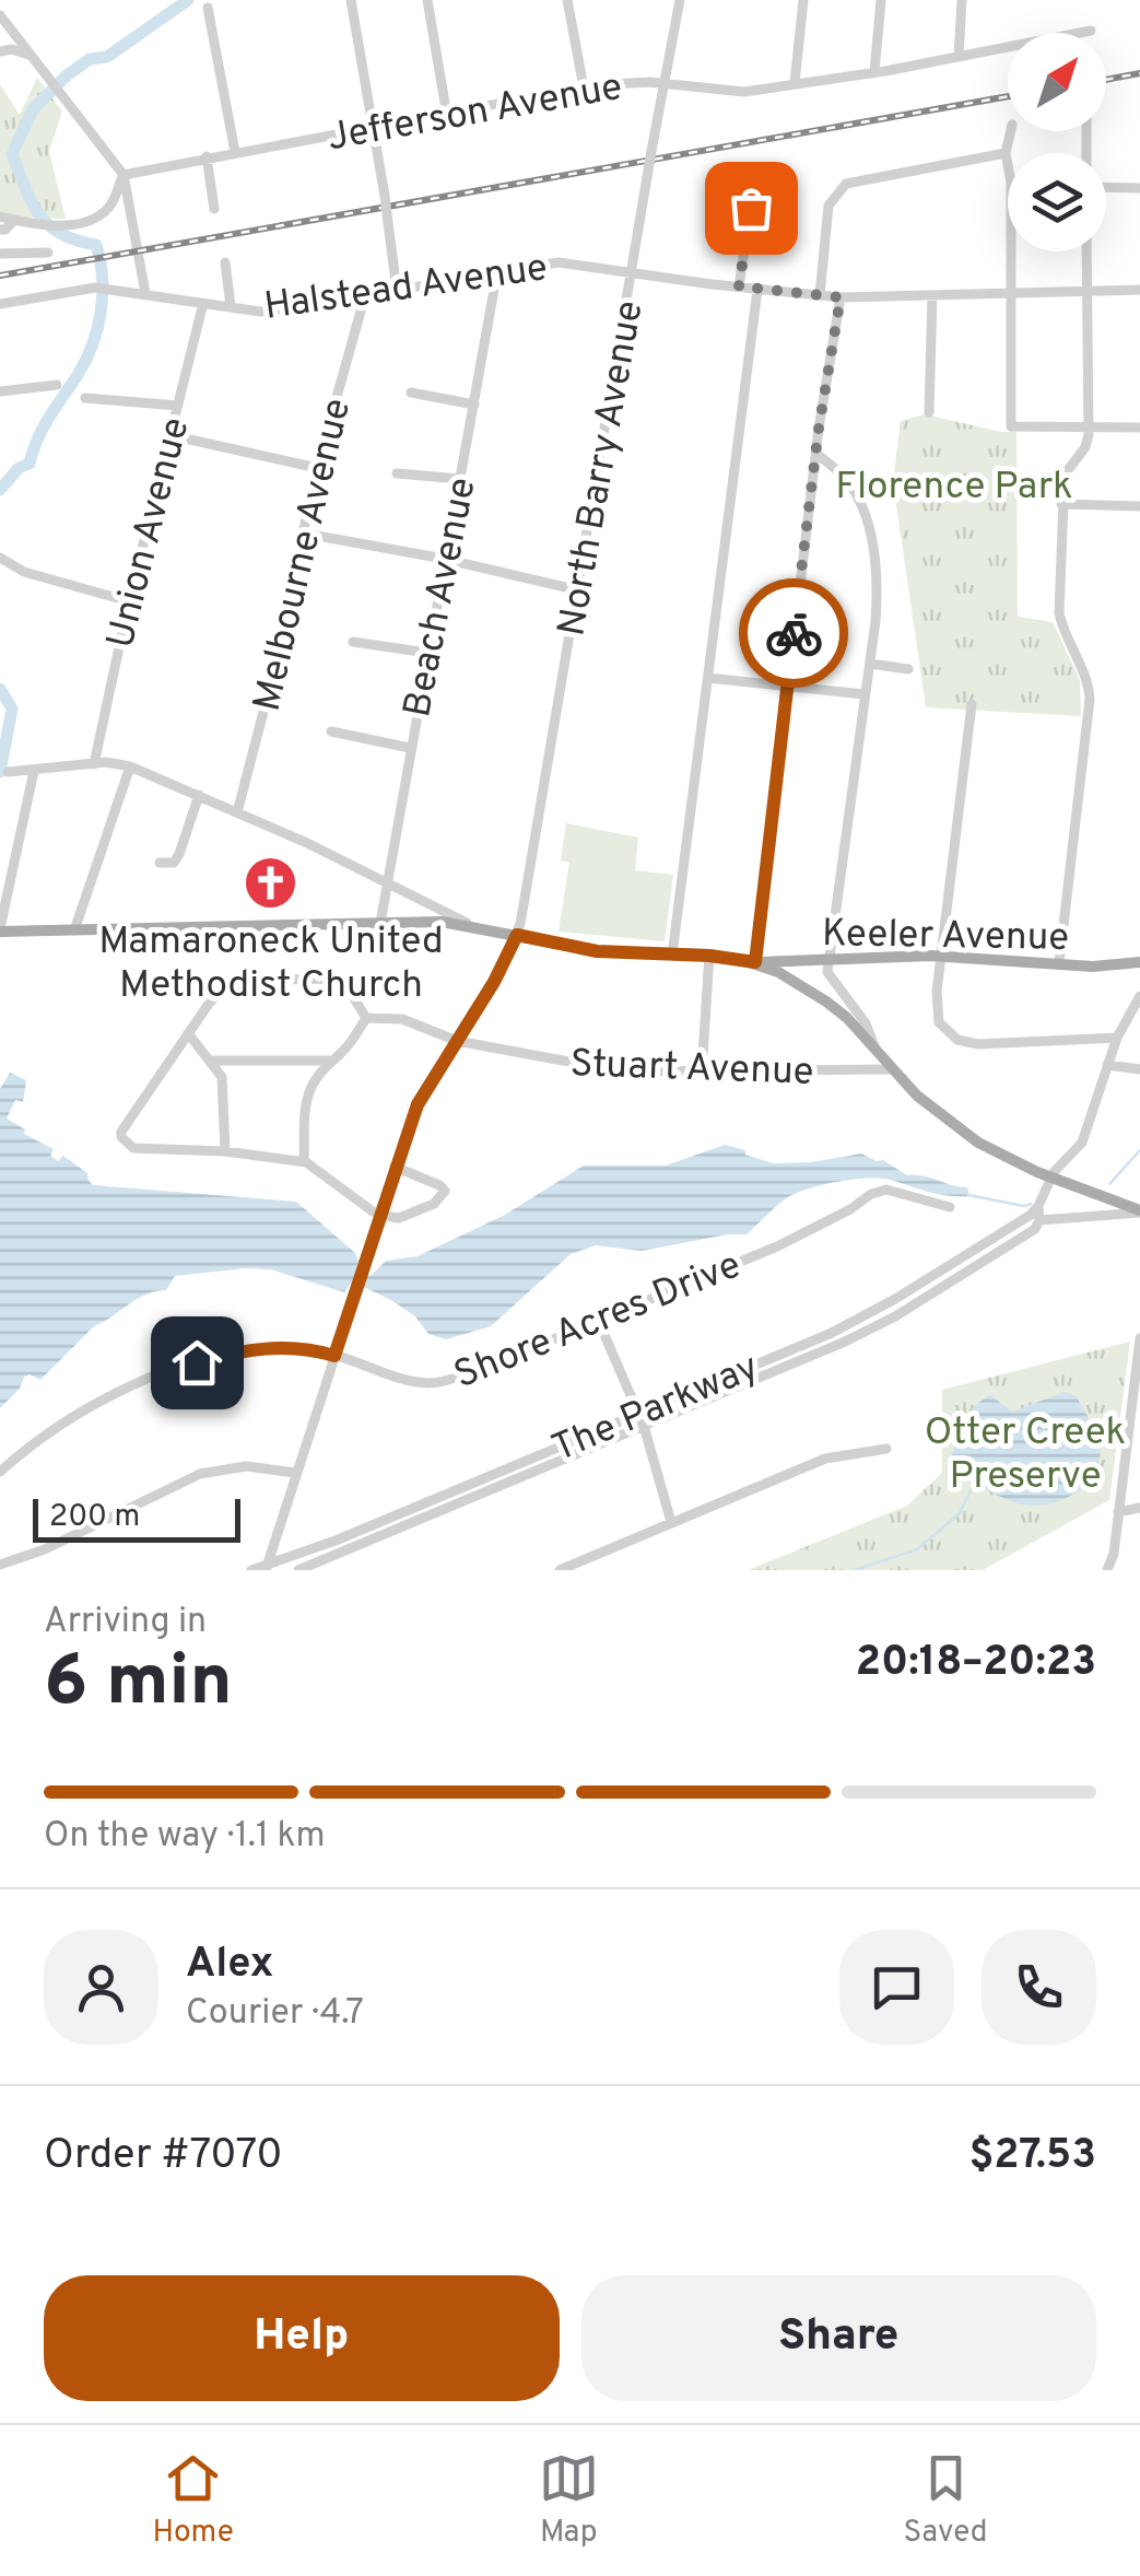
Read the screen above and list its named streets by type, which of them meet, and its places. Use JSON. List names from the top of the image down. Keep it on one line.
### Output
{"streets":{"main road":["Keeler Avenue"],"street":["Jefferson Avenue","Halstead Avenue","North Barry Avenue","Union Avenue","Melbourne Avenue","Beach Avenue","Stuart Avenue","Shore Acres Drive","The Parkway"]},"crossings":[["Jefferson Avenue","North Barry Avenue"],["Halstead Avenue","North Barry Avenue"],["Halstead Avenue","Union Avenue"],["Halstead Avenue","Melbourne Avenue"],["Halstead Avenue","Beach Avenue"],["North Barry Avenue","Stuart Avenue"],["North Barry Avenue","Shore Acres Drive"],["North Barry Avenue","The Parkway"]],"parks":["Florence Park","Otter Creek Preserve"],"places":{"church":["Mamaroneck United Methodist Church"]},"scale_bar":"200 m","north":"top right","page":{"scale":"200 m","heading":["6 min","Arriving in","20:18–20:23"],"panel":["Alex","Courier · 4.7","Order #7070","$27.53"],"bar":"On the way · 1.1 km","buttons":["Help","Share"],"tabs":["Home","Map","Saved"]}}
